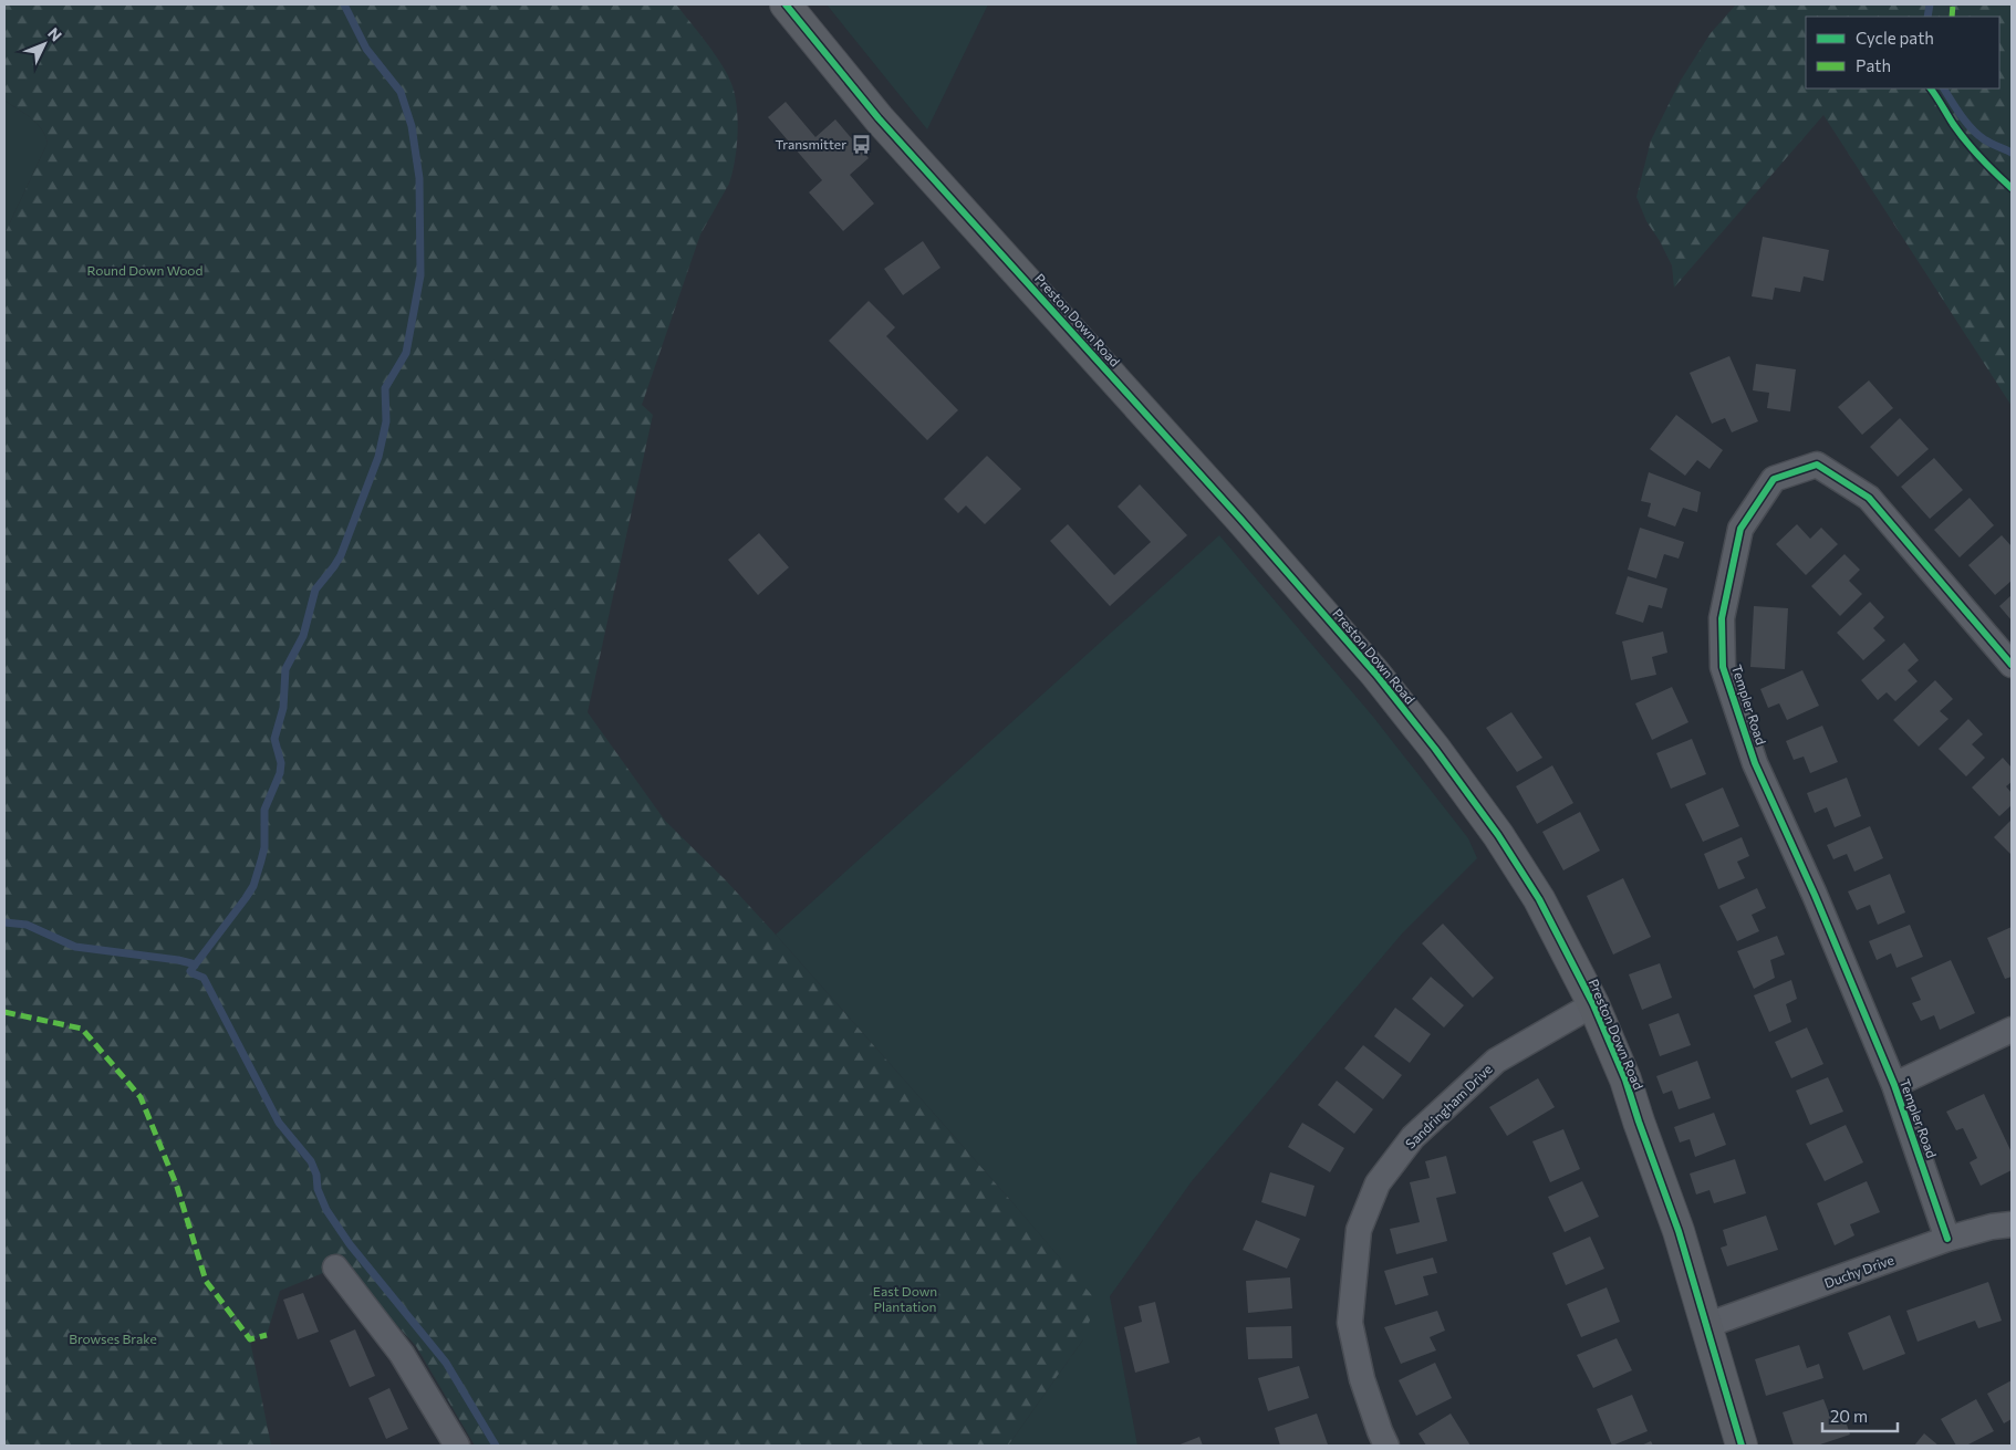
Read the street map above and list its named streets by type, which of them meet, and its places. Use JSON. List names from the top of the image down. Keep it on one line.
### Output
{"streets":{"street":["Preston Down Road","Templer Road","Sandringham Drive","Duchy Drive"]},"crossings":[["Preston Down Road","Sandringham Drive"],["Preston Down Road","Duchy Drive"],["Templer Road","Duchy Drive"]],"parks":["Round Down Wood","East Down Plantation","Browses Brake"],"places":{"bus stop":["Transmitter"]},"legend":["Cycle path","Path"],"scale_bar":"20 m","north":"top right"}
